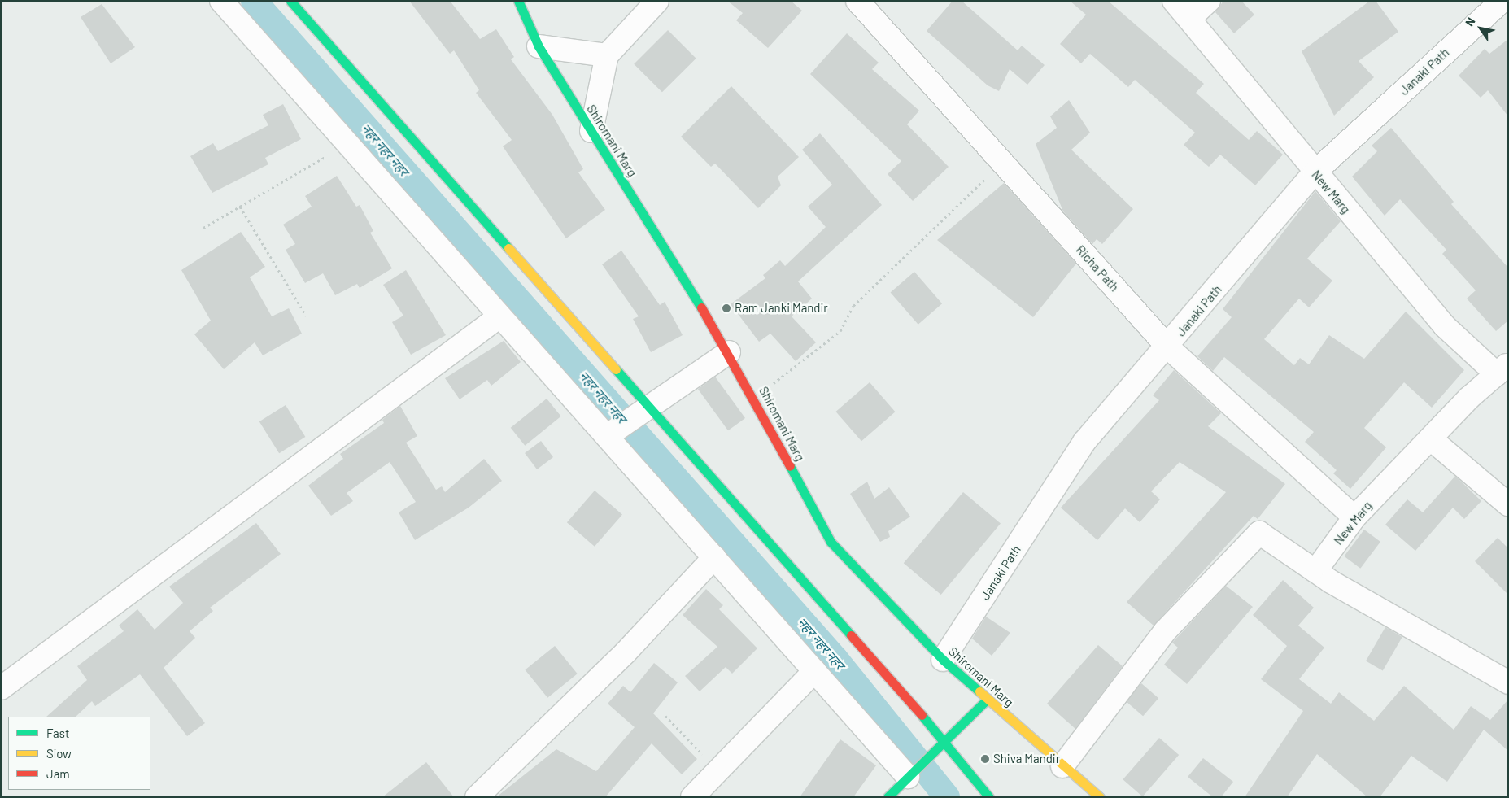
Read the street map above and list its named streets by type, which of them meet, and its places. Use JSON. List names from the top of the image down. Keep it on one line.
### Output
{"streets":{"street":["Janaki Path","Shiromani Marg","New Marg","Richa Path"]},"crossings":[["Janaki Path","Shiromani Marg"],["Janaki Path","New Marg"],["Janaki Path","Richa Path"],["New Marg","Richa Path"]],"water":["नहर नहर नहर"],"places":["Ram Janki Mandir","Shiva Mandir"],"legend":["Fast","Slow","Jam"],"north":"top left"}
